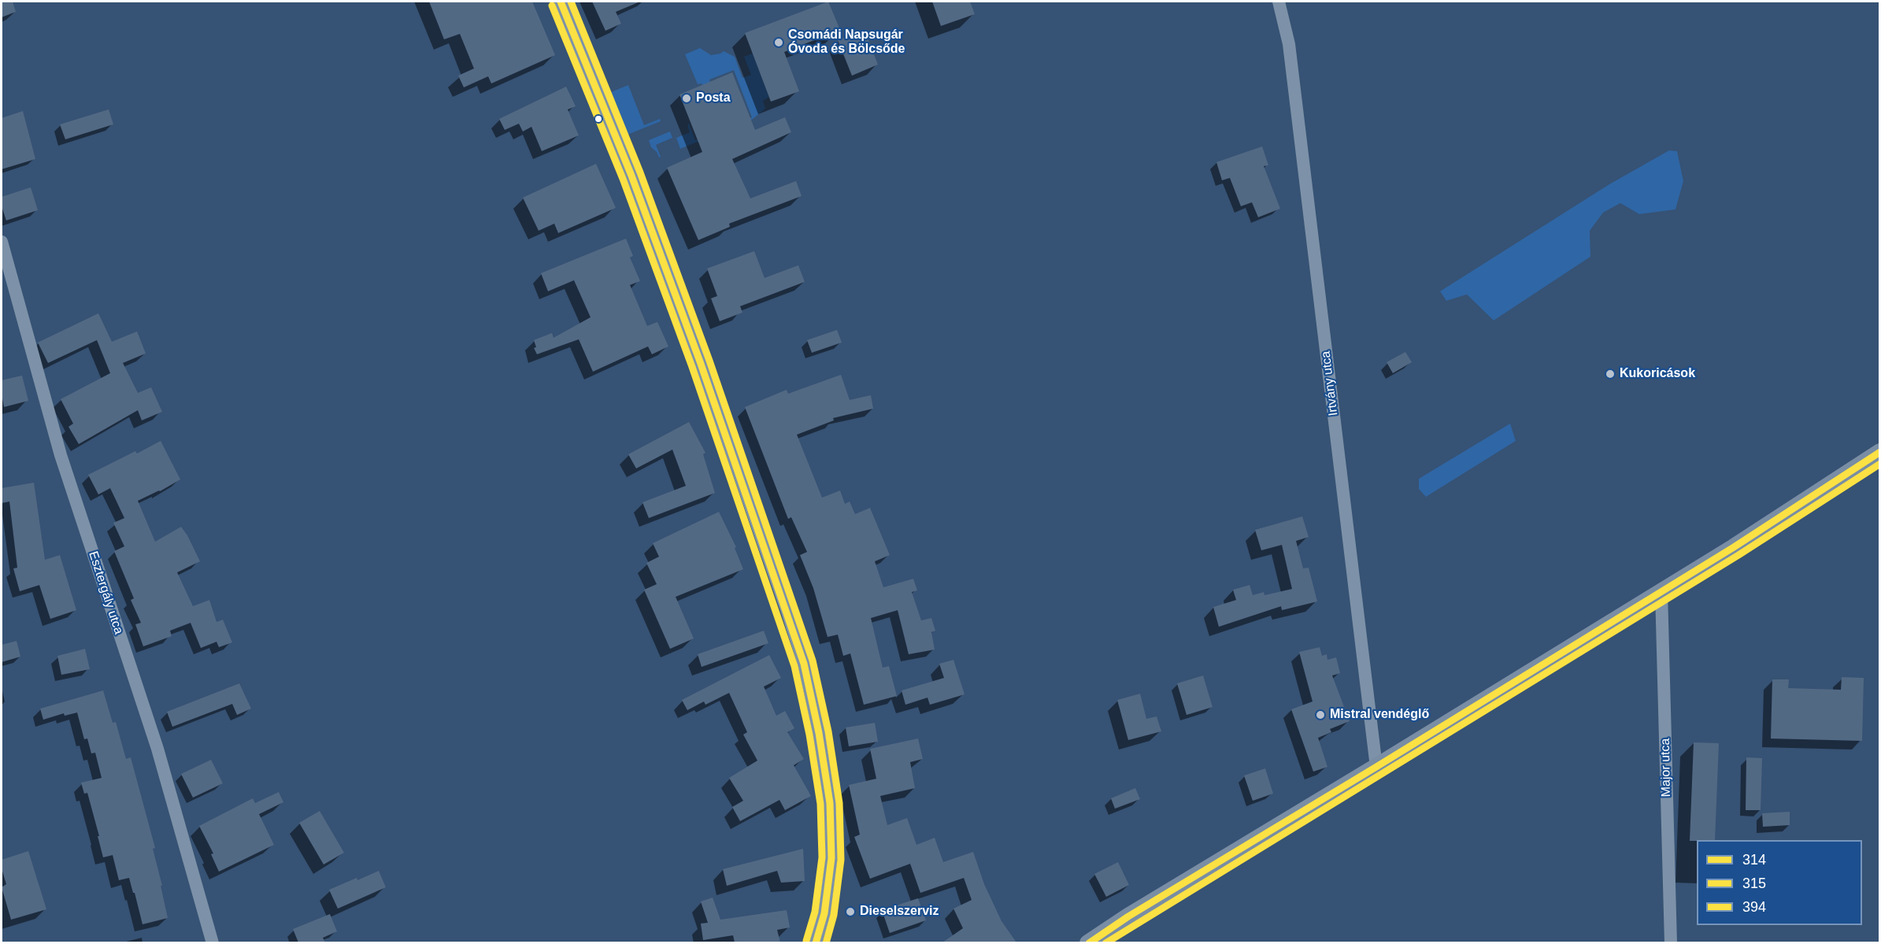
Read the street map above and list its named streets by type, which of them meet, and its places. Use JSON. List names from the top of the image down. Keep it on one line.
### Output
{"streets":{"street":["Irtvány utca","Esztergály utca","Major utca"]},"places":["Csomádi Napsugár Óvoda és Bölcsőde","Posta","Kukoricások","Mistral vendéglő","Dieselszerviz"],"lines":["transit line 314","transit line 394","transit line 315"],"legend":["314","315","394"]}
